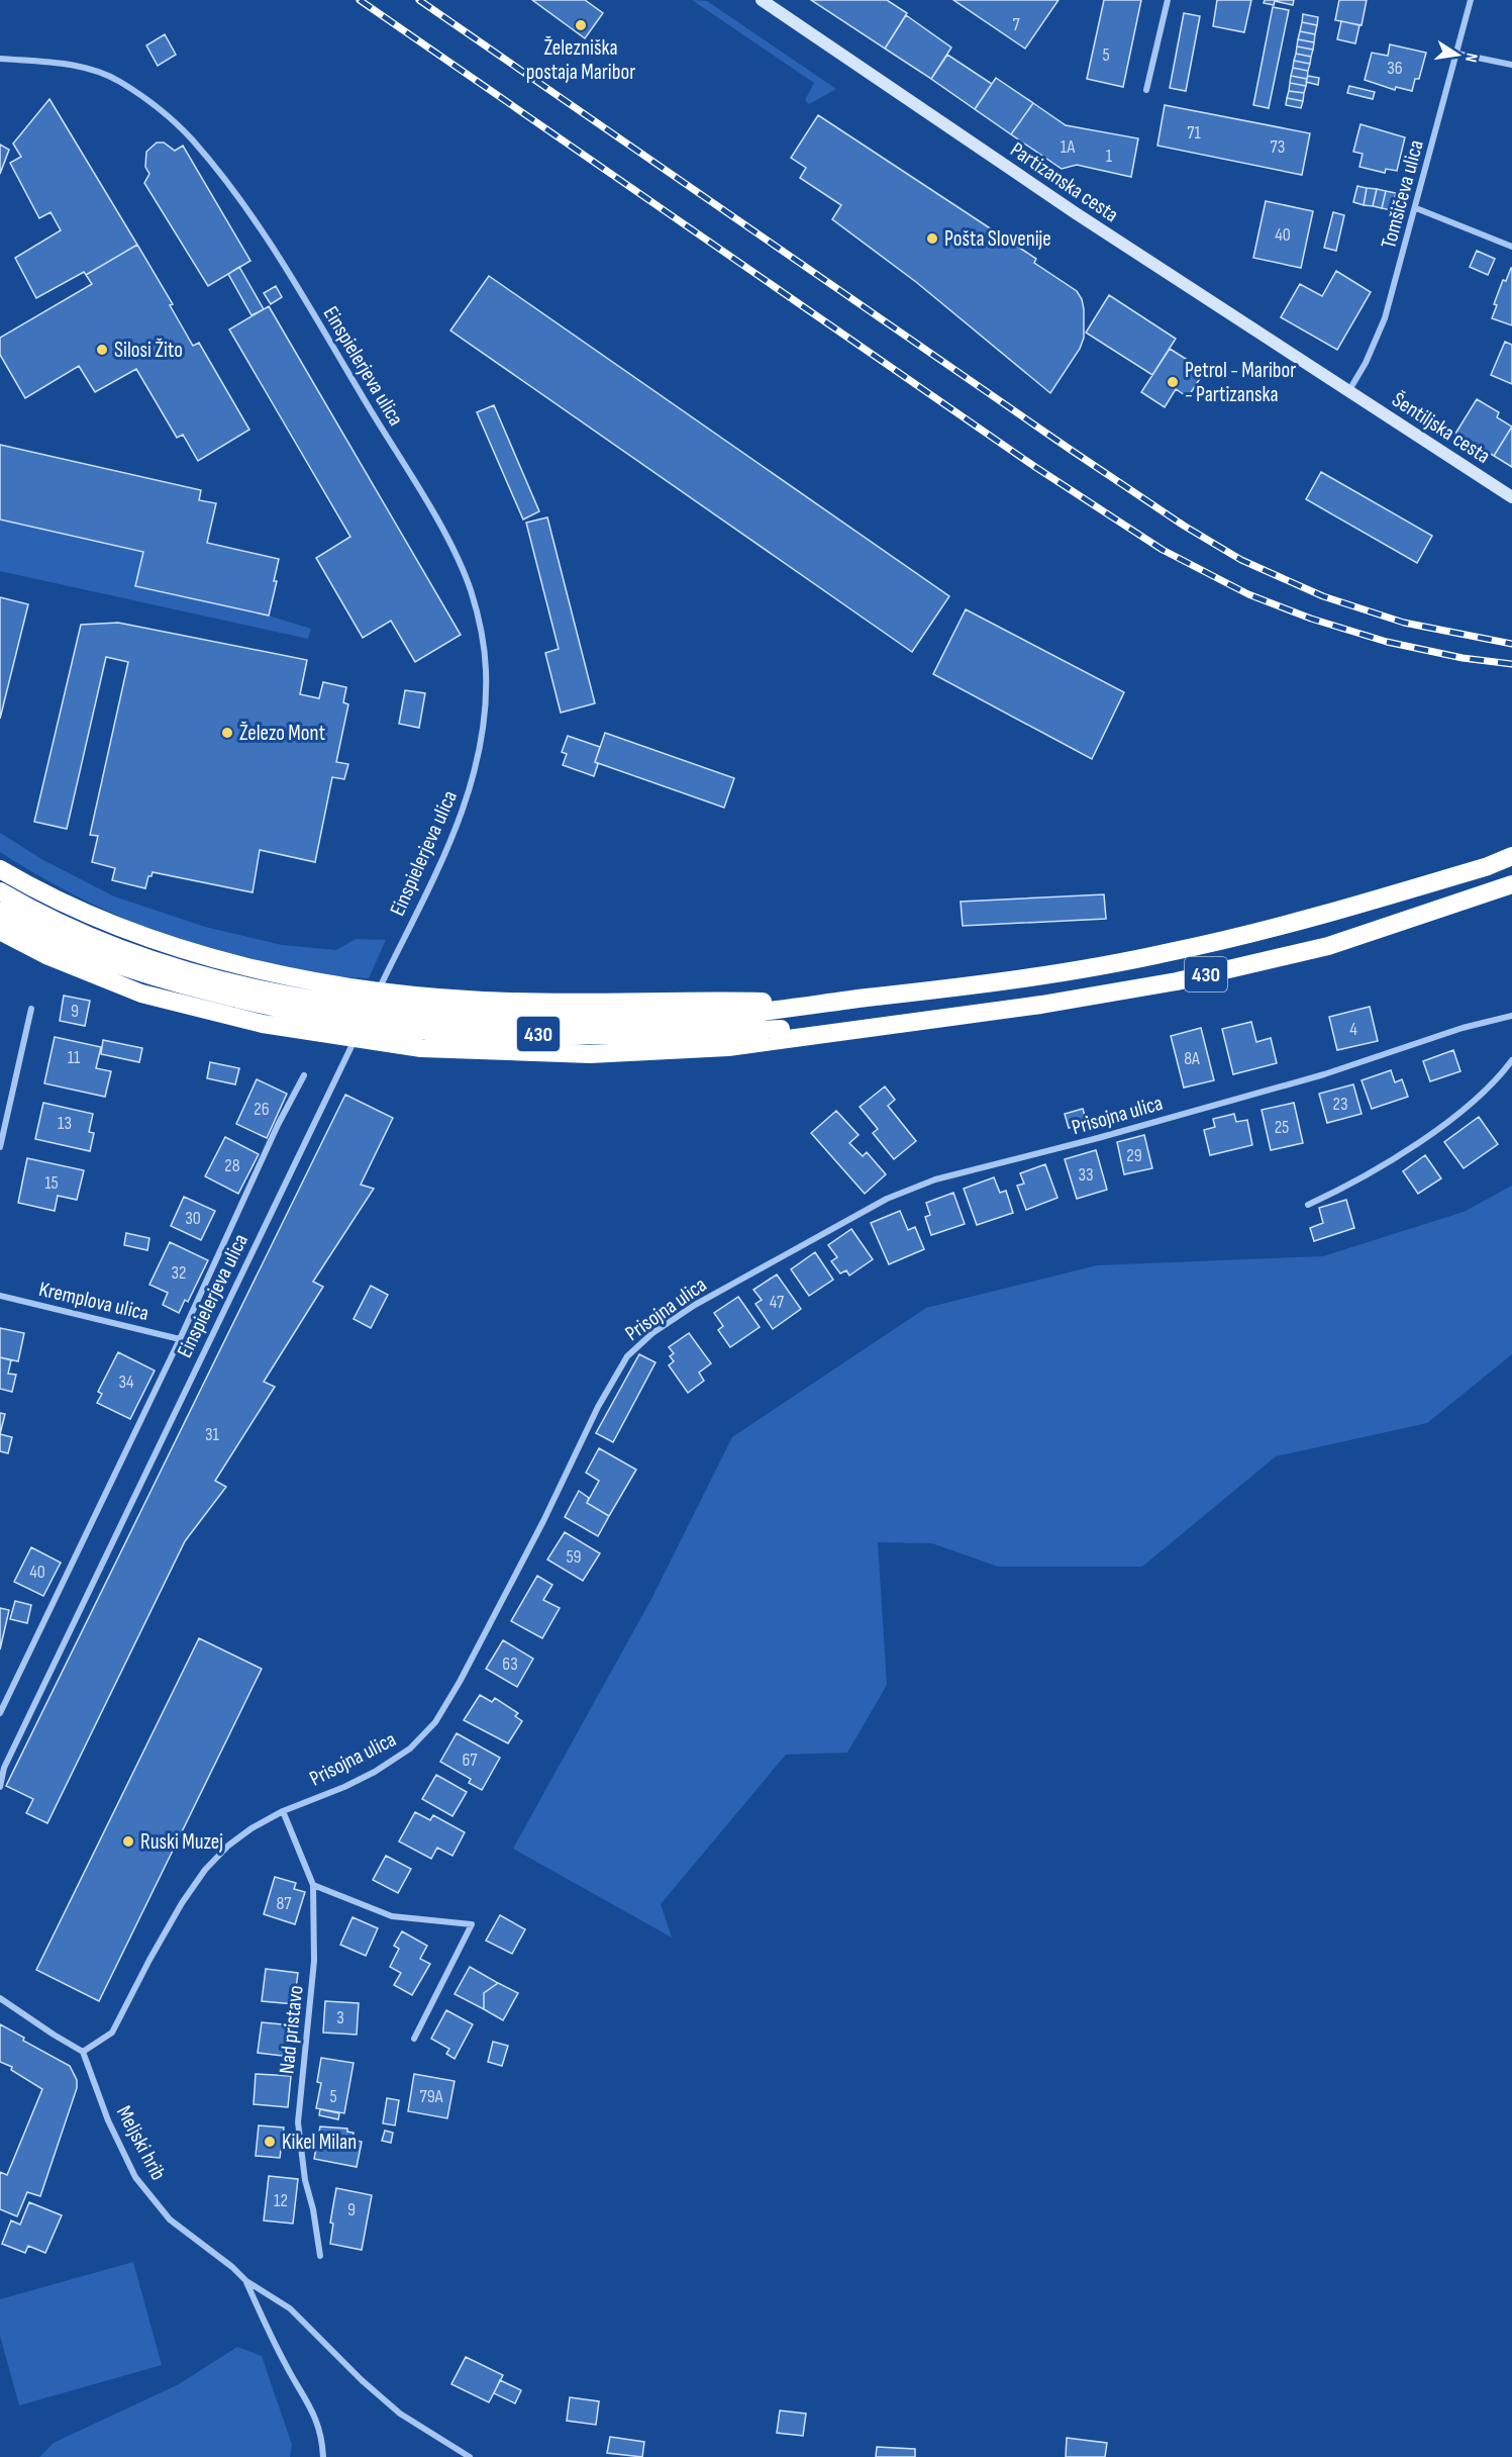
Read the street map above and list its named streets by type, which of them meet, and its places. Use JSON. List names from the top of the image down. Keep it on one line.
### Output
{"streets":{"highway":["430"],"street":["Partizanska cesta","Tomšičeva ulica","Einspielerjeva ulica","Šentiljska cesta","Prisojna ulica","Kremplova ulica","Nad pristavo","Meljski hrib"]},"crossings":[["Partizanska cesta","Tomšičeva ulica"],["Partizanska cesta","Šentiljska cesta"],["Tomšičeva ulica","Šentiljska cesta"],["Einspielerjeva ulica","Kremplova ulica"],["Prisojna ulica","Nad pristavo"],["Prisojna ulica","Meljski hrib"]],"places":["Železniška postaja Maribor","Pošta Slovenije","Silosi Žito","Petrol - Maribor - Partizanska","Železo Mont","Ruski Muzej","Kikel Milan"],"house_numbers":["7","5","36","71","1A","73","1","40","9","4","11","8A","23","26","13","25","29","28","33","15","30","32","47","34","31","59","40","63","67","87","3","5","79A","12","9"],"north":"right"}
